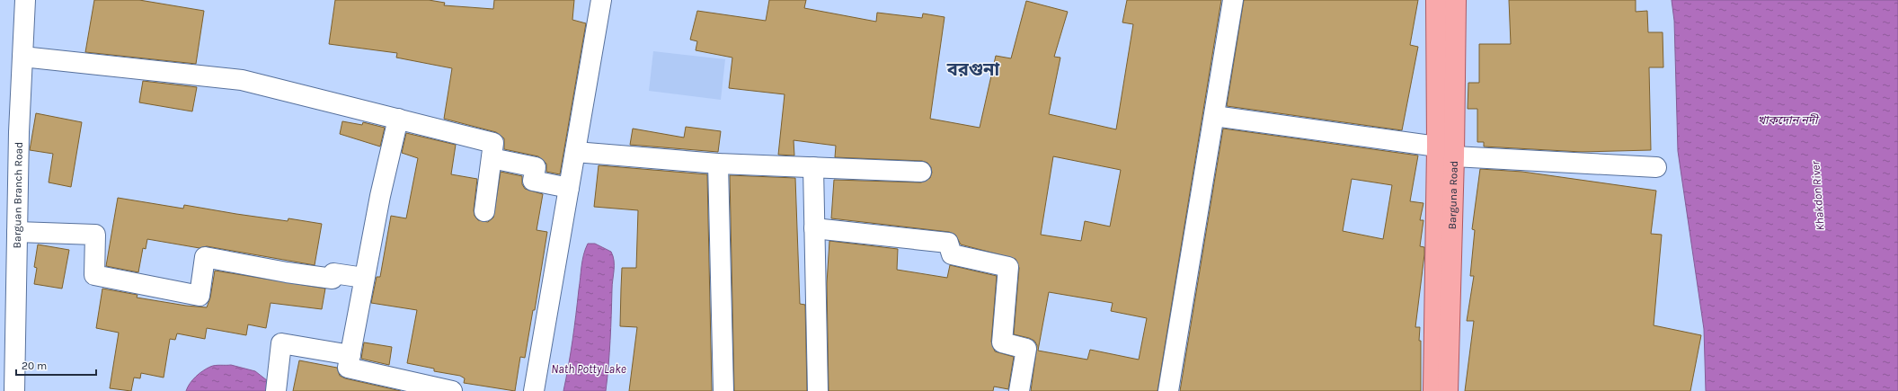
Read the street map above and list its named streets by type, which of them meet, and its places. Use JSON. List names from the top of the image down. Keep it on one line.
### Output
{"streets":{"main road":["Barguna Road"],"street":["Barguan Branch Road"]},"districts":["বরগুনা"],"water":["খাকদোন নদী","Khakdon River","Nath Potty Lake"],"scale_bar":"20 m"}
